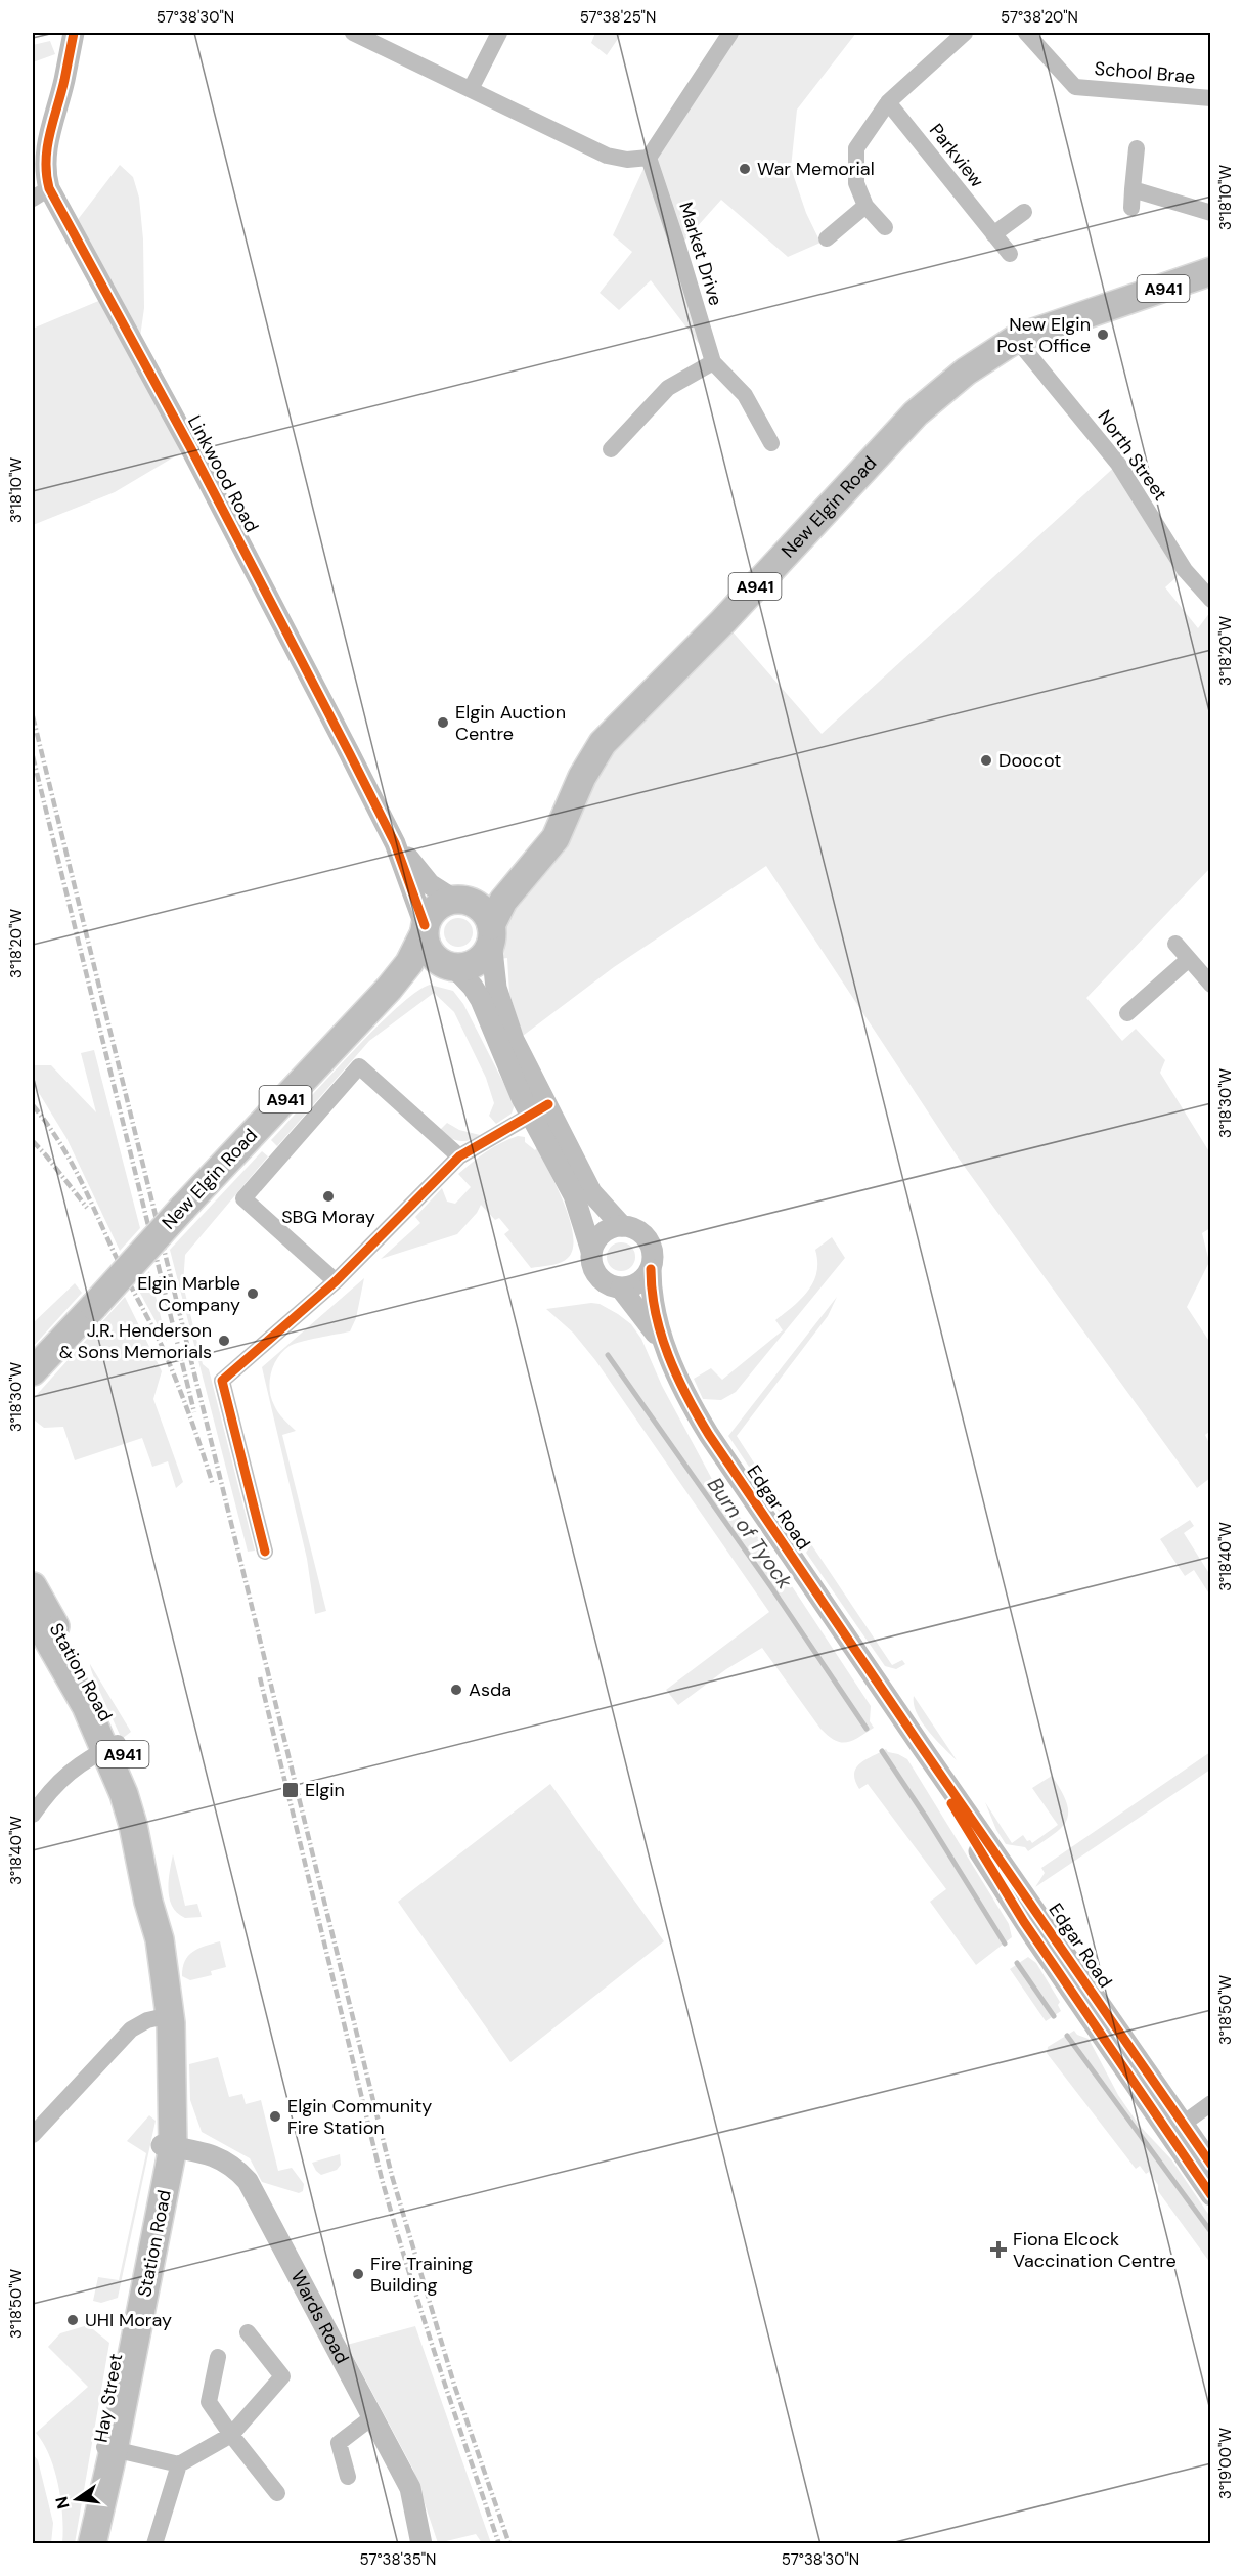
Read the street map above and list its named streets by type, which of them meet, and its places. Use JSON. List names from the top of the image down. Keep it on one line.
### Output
{"streets":{"main road":["A941","New Elgin Road","Station Road","Hay Street"],"street":["School Brae","Parkview","Market Drive","North Street","Linkwood Road","Edgar Road","Wards Road"]},"crossings":[["A941","Hay Street"],["North Street","New Elgin Road"],["Linkwood Road","New Elgin Road"],["Station Road","Wards Road"],["Station Road","Hay Street"],["Wards Road","Hay Street"]],"water":["Burn of Tyock"],"places":{"other":["War Memorial","New Elgin Post Office","Elgin Auction Centre","Doocot","SBG Moray","Elgin Marble Company","J.R. Henderson & Sons Memorials","Asda","Elgin Community Fire Station","Fire Training Building","UHI Moray"],"transit":["Elgin"],"health":["Fiona Elcock Vaccination Centre"]},"north":"left","coordinates":["57°38'30\"N","57°38'25\"N","57°38'20\"N","3°18'10\"W","3°18'20\"W","3°18'30\"W","3°18'40\"W","3°18'50\"W","3°19'00\"W","57°38'35\"N"]}
